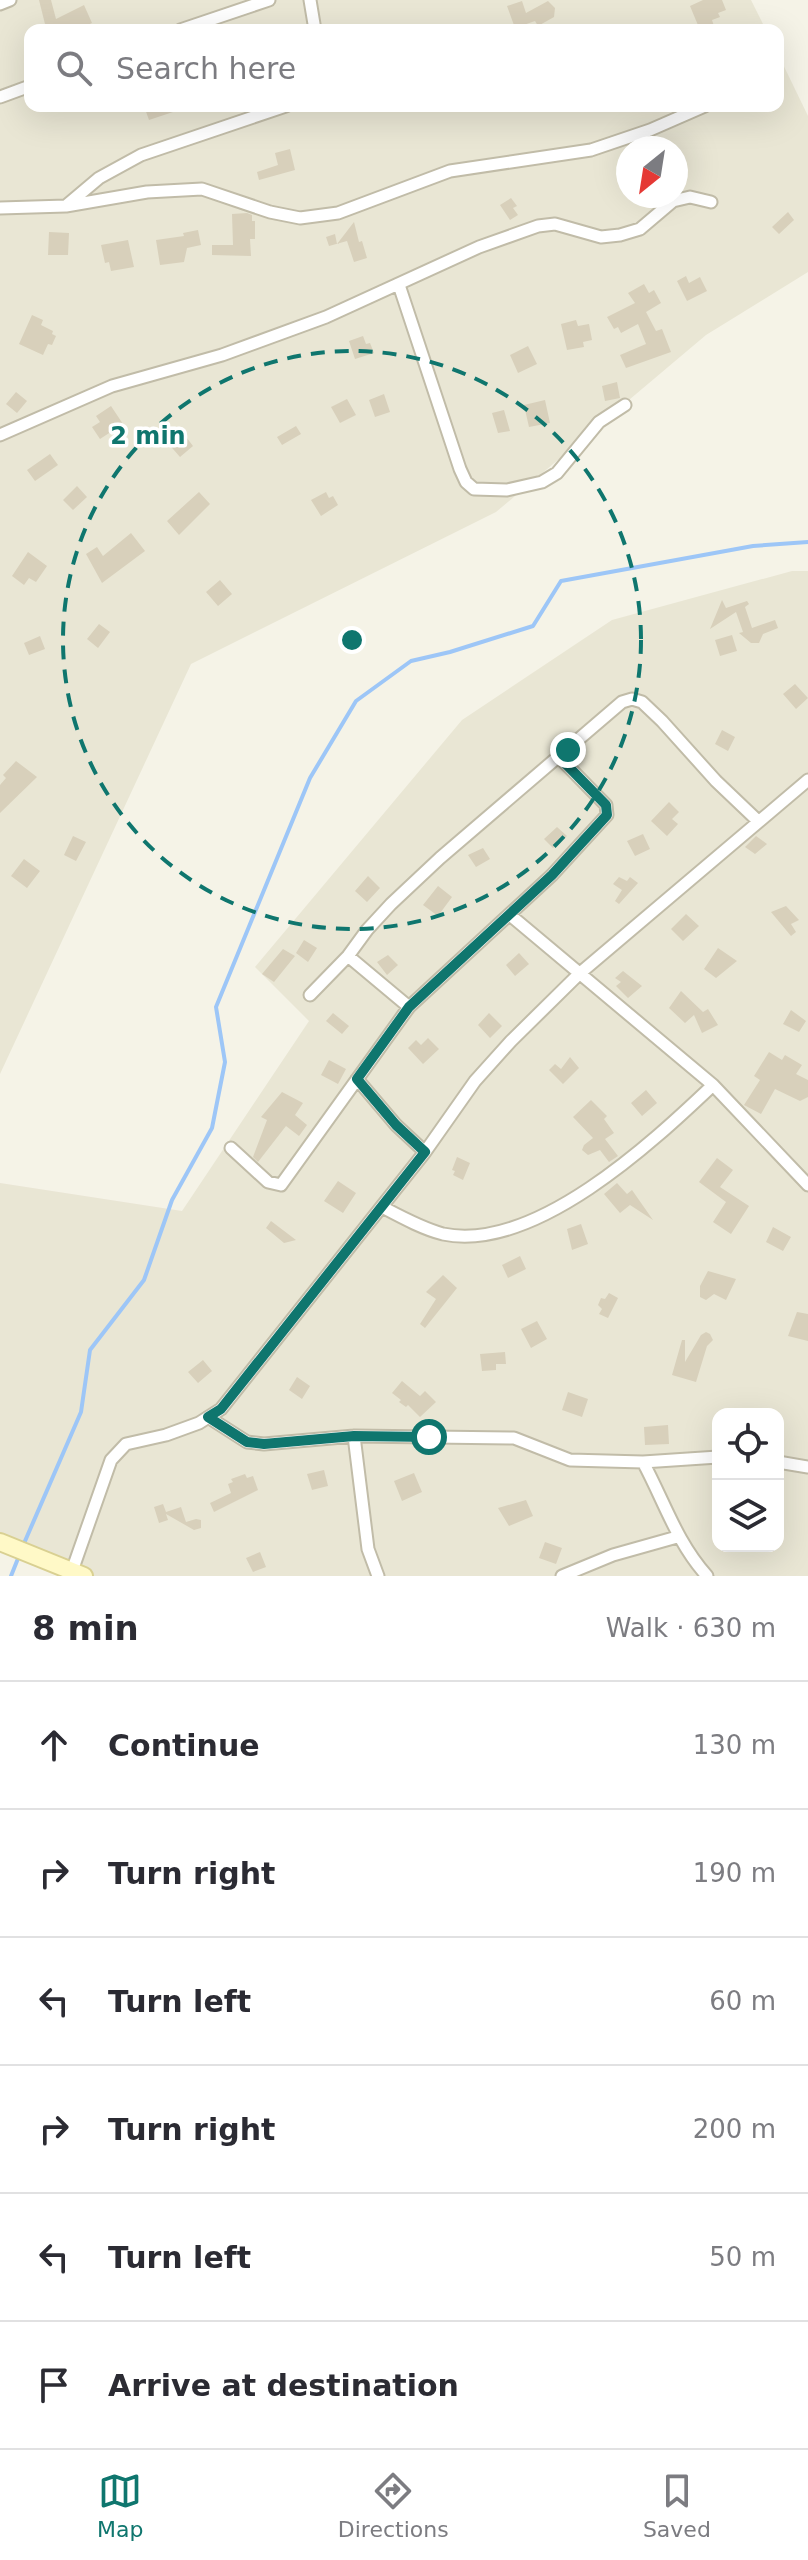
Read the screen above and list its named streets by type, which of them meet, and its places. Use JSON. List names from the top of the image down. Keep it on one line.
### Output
{"north":"bottom left","page":{"search":"Search here","heading":["8 min","Walk · 630 m"],"list":[["Continue","130 m"],["Turn right","190 m"],["Turn left","60 m"],["Turn right","200 m"],["Turn left","50 m"],"Arrive at destination"],"nav":["Map","Directions","Saved"]},"rings":["2 min"]}
